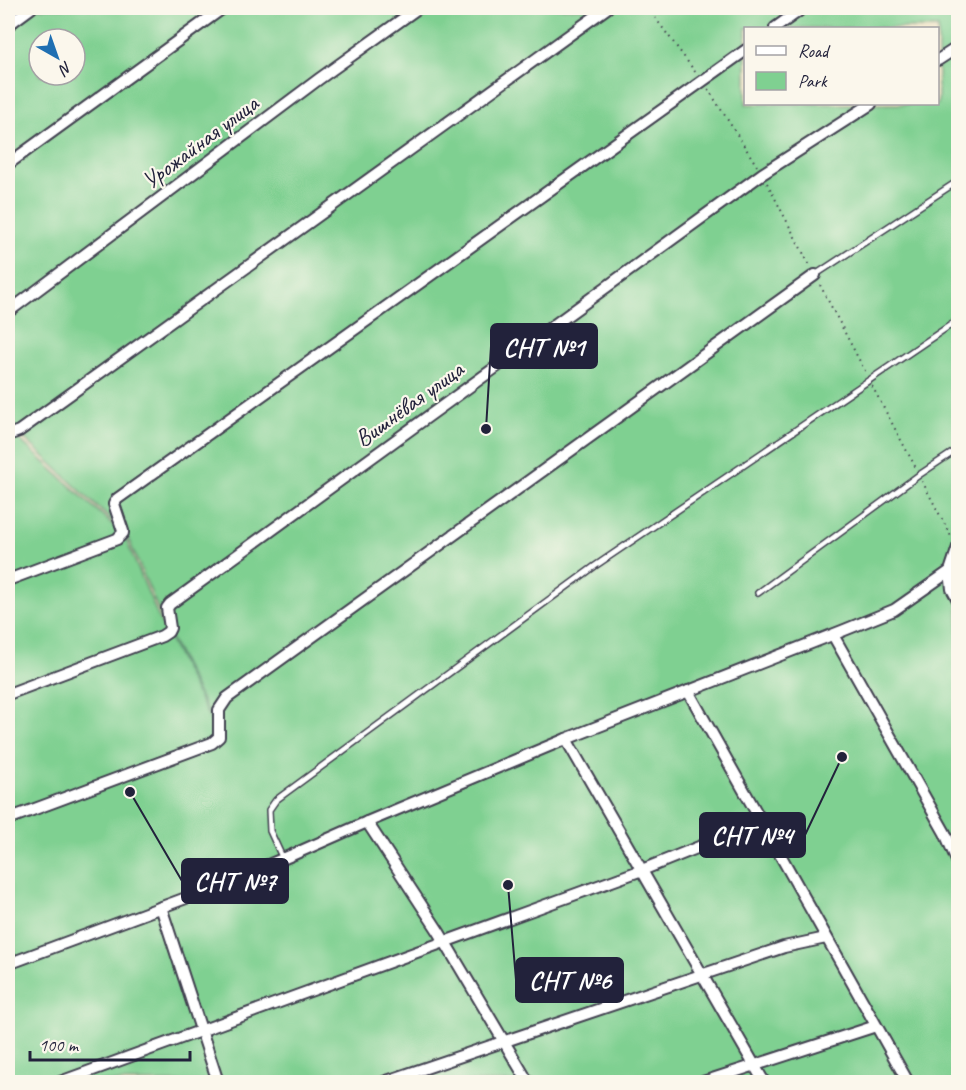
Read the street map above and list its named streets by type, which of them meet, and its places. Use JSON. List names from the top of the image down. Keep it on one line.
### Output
{"streets":{"street":["Урожайная улица","Вишнёвая улица"]},"places":["СНТ №1","СНТ №4","СНТ №7","СНТ №6"],"legend":["Road","Park"],"scale_bar":"100 m","north":"bottom right"}
